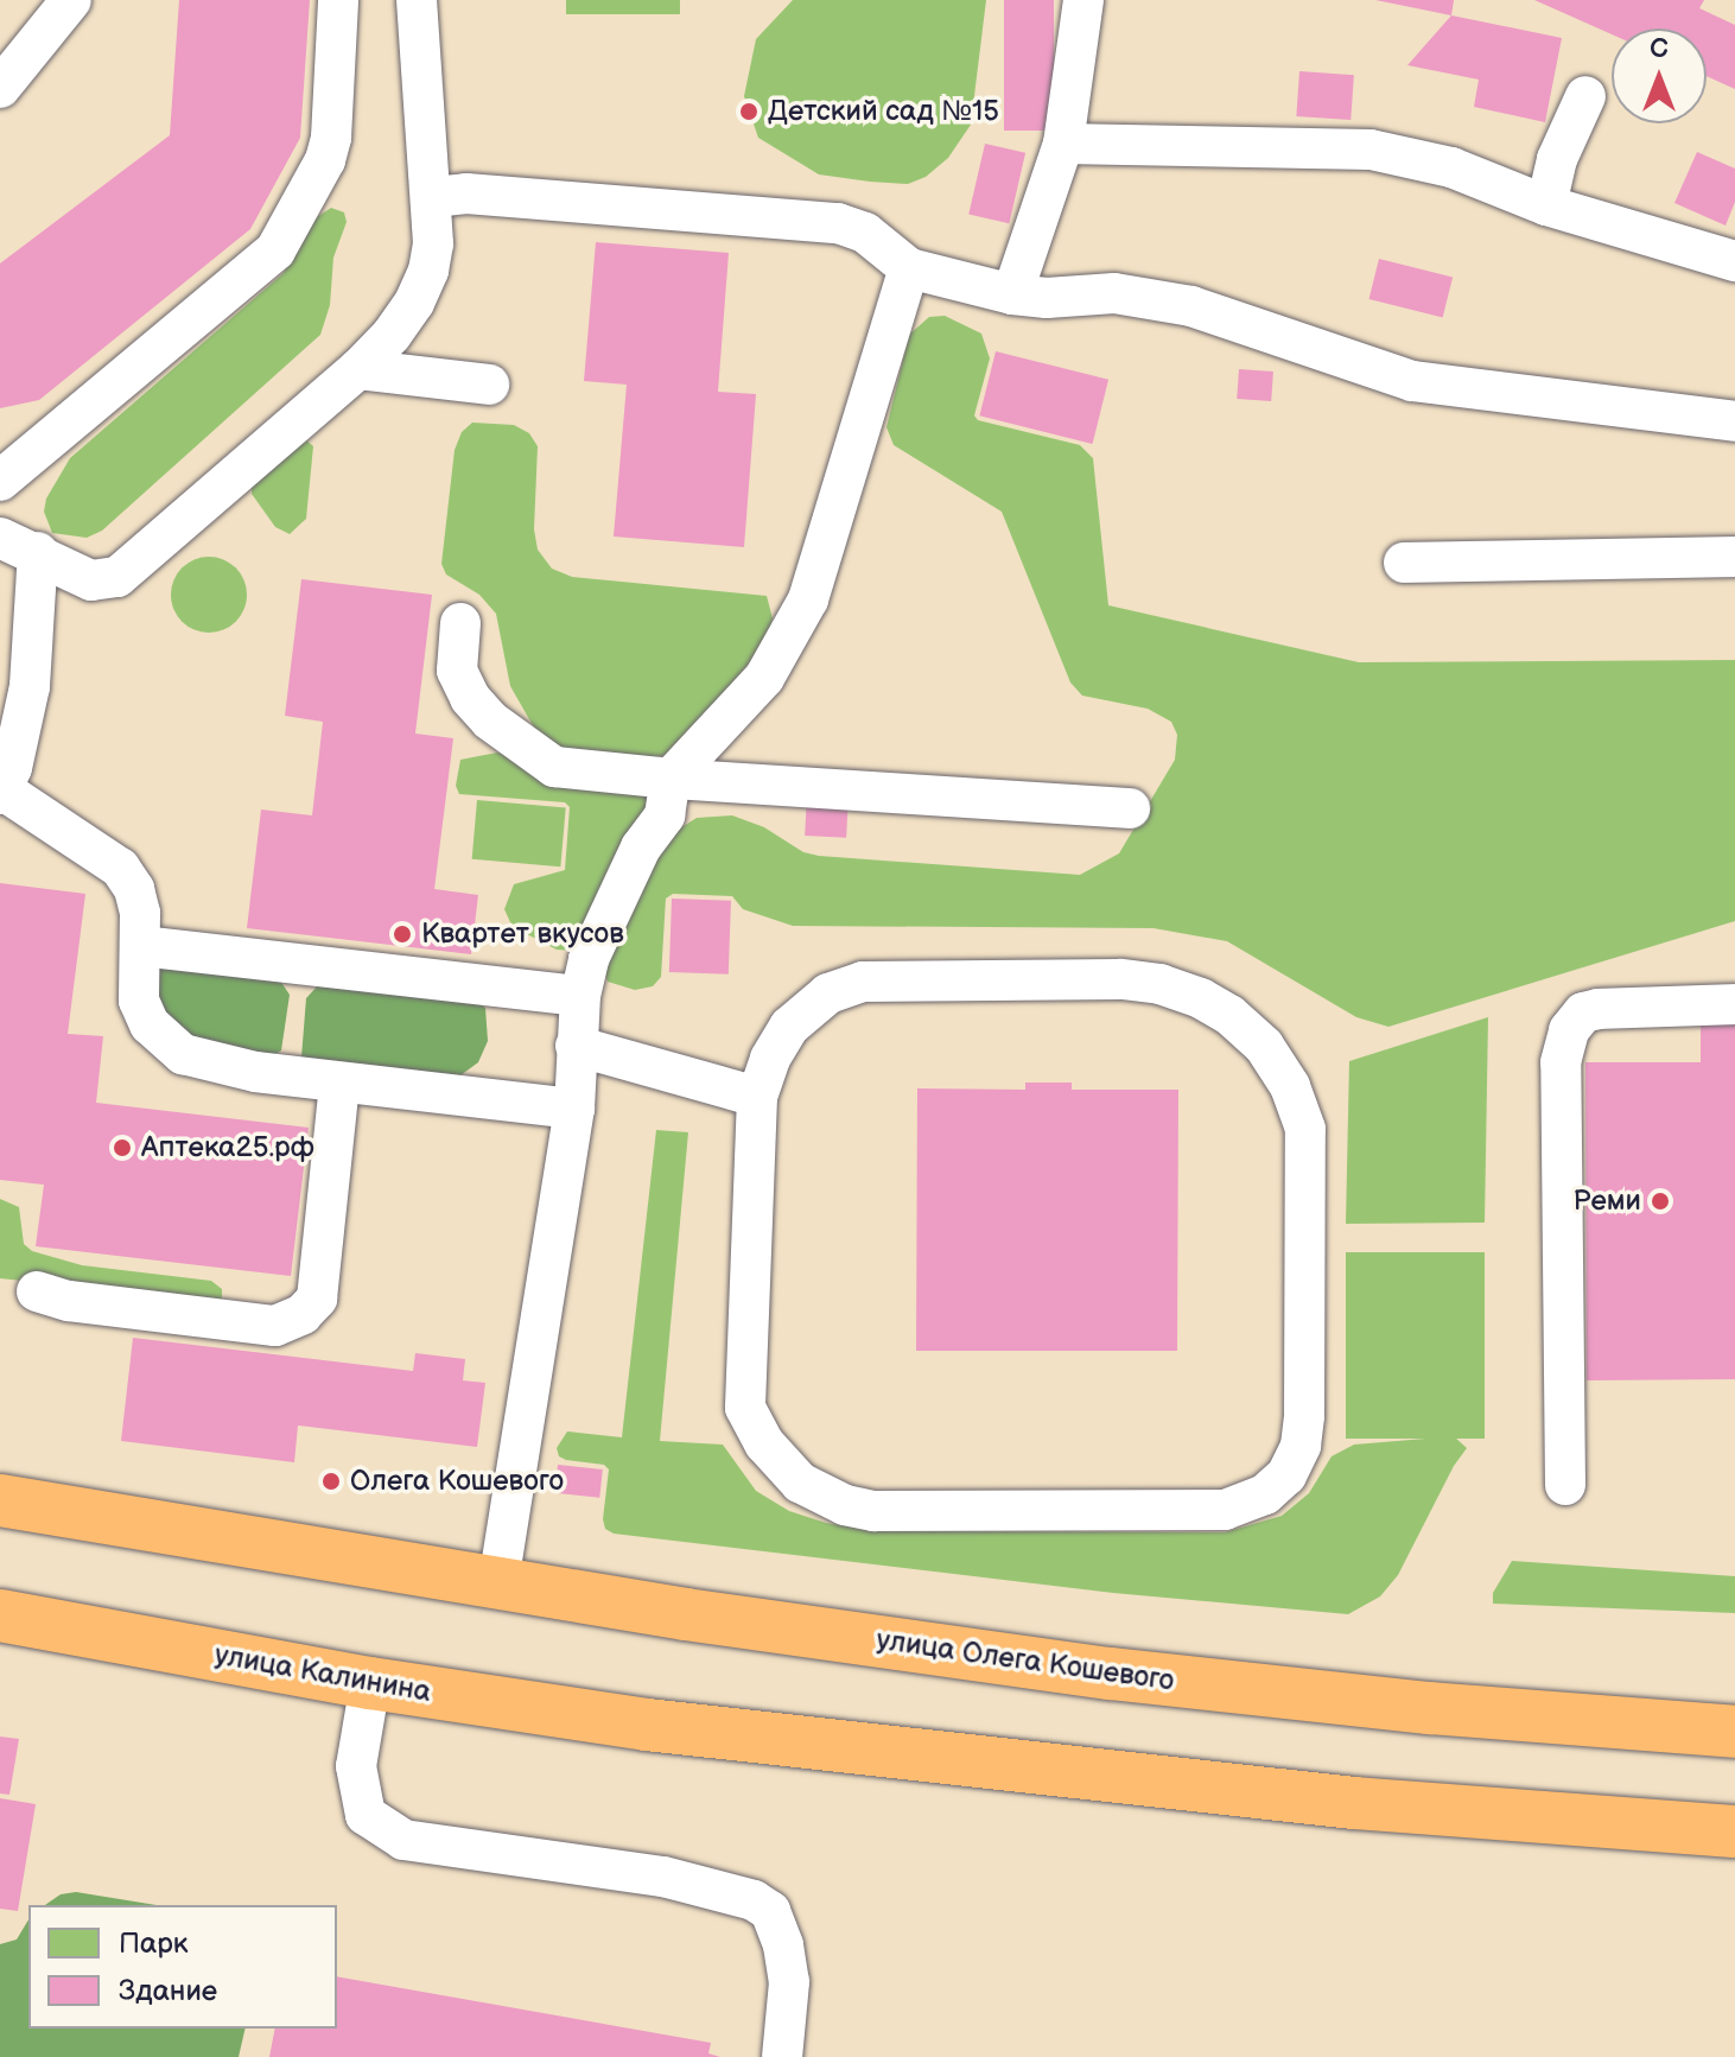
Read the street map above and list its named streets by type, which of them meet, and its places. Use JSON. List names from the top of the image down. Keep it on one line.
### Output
{"streets":{"highway":["улица Олега Кошевого","улица Калинина"]},"places":["Детский сад №15","Квартет вкусов","Аптека25.рф","Реми","Олега Кошевого"],"legend":["Парк","Здание"],"north":"top"}
